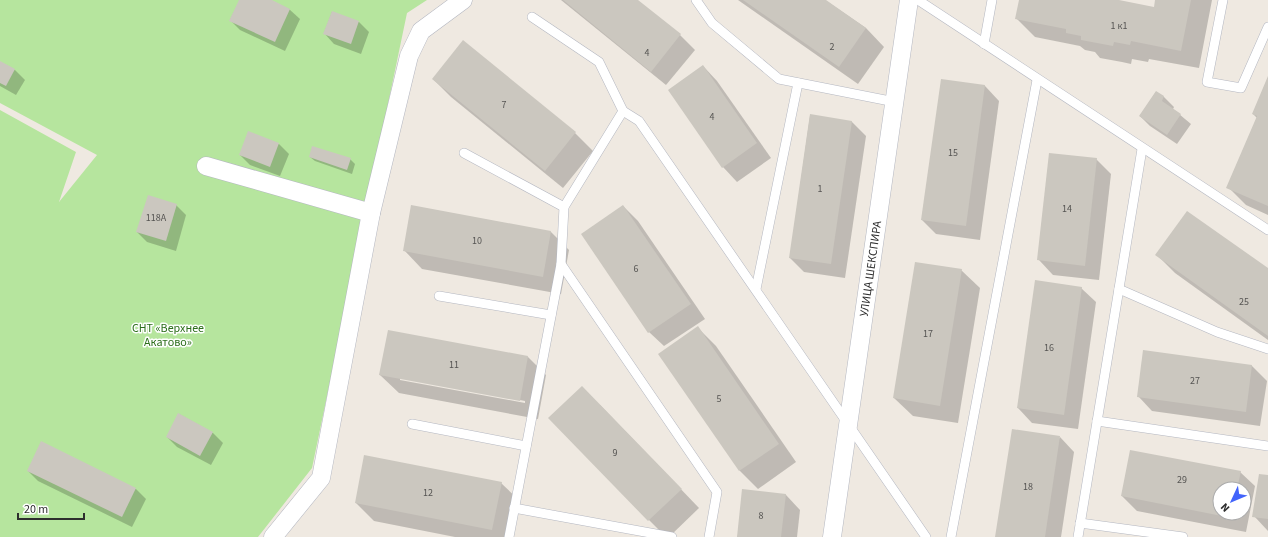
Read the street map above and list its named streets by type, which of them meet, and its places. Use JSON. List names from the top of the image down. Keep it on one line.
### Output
{"streets":{"street":["УЛИЦА ШЕКСПИРА"]},"parks":["СНТ «Верхнее Акатово»"],"house_numbers":["1 к1","2","4","7","4","15","1","14","118А","10","6","25","17","16","11","27","5","9","29","18","12","8"],"scale_bar":"20 m","north":"bottom left"}
